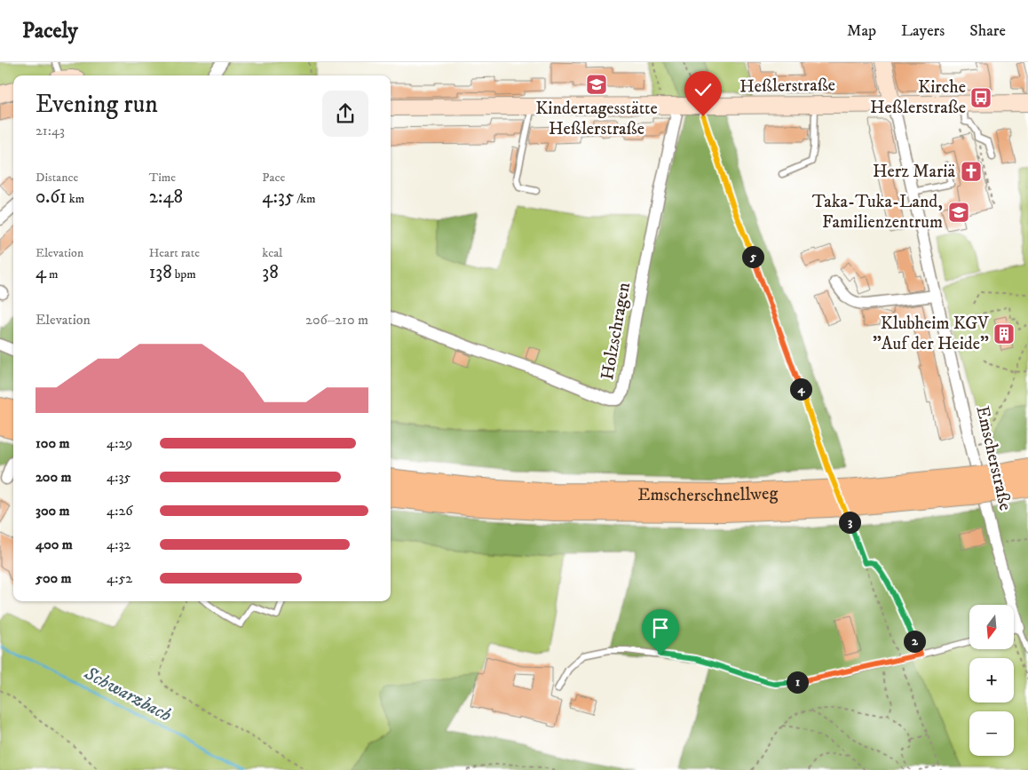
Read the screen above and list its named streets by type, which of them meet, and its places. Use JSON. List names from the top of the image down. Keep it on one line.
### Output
{"streets":{"highway":["Emscherschnellweg"],"street":["Heßlerstraße","Holzschragen","Emscherstraße"]},"crossings":[["Heßlerstraße","Holzschragen"],["Heßlerstraße","Emscherstraße"]],"water":["Schwarzbach"],"places":{"school or university":["Kindertagesstätte Heßlerstraße","Taka-Tuka-Land, Familienzentrum"],"bus stop":["Kirche Heßlerstraße"],"church":["Herz Mariä"],"building":["Klubheim KGV \"Auf der Heide\""]},"north":"bottom","page":{"header":"Pacely","nav":["Map","Layers","Share"],"heading":["Evening run","21:43"],"stats":[["Distance","0.61 km"],["Time","2:48"],["Pace","4:35 /km"],["Elevation","4 m"],["Heart rate","138 bpm"],["kcal","38"]],"pins":["5","4","3","2","1"],"chart":["Elevation","206–210 m"],"list":[{"name":"100 m","note":"4:29"},{"name":"200 m","note":"4:35"},{"name":"300 m","note":"4:26"},{"name":"400 m","note":"4:32"},{"name":"500 m","note":"4:52"}],"map_buttons":["+","−"]}}
